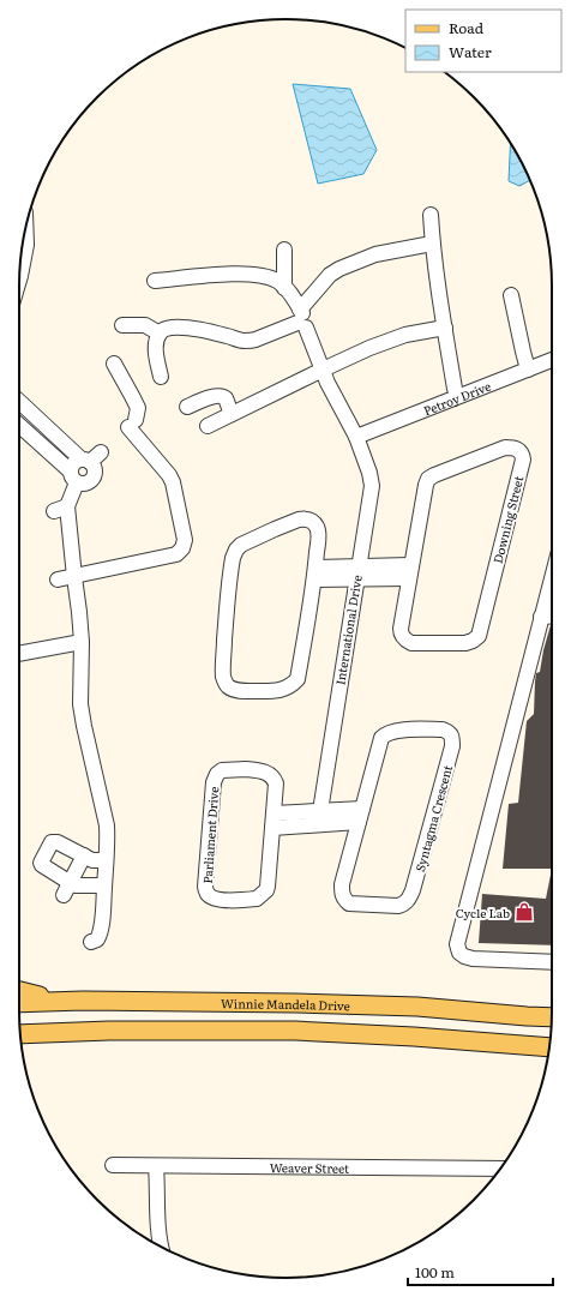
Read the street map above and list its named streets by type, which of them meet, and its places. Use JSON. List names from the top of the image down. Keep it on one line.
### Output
{"streets":{"main road":["Winnie Mandela Drive"],"street":["Petroy Drive","Downing Street","International Drive","Syntagma Crescent","Parliament Drive","Weaver Street"]},"crossings":[["Petroy Drive","International Drive"]],"places":{"shop":["Cycle Lab"]},"legend":["Road","Water"],"scale_bar":"100 m"}
